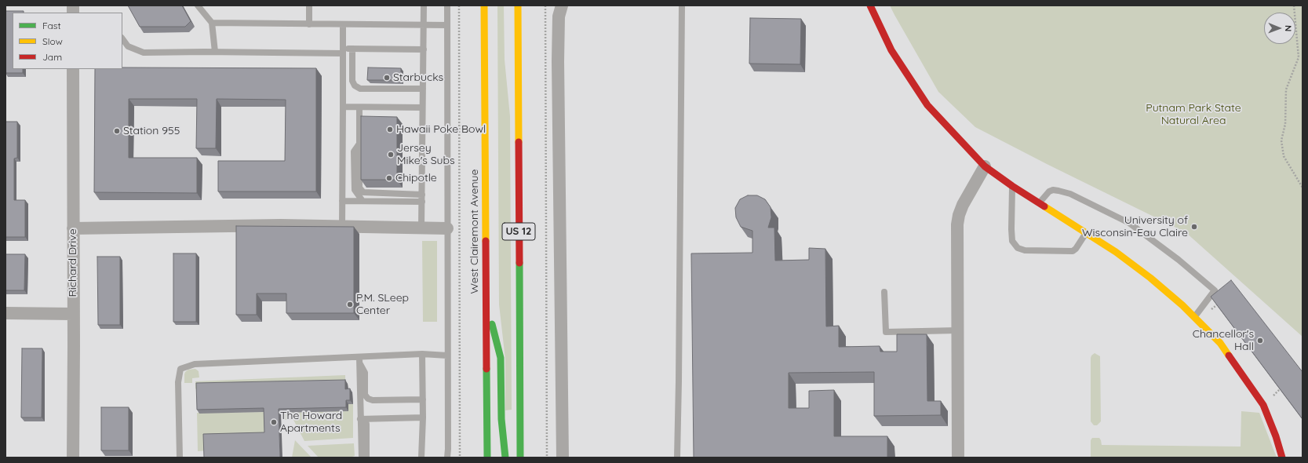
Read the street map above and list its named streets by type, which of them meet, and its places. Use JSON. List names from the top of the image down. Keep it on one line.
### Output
{"streets":{"main road":["West Clairemont Avenue","US 12"],"street":["Richard Drive"]},"parks":["Putnam Park State Natural Area"],"places":["Starbucks","Hawaii Poke Bowl","Station 955","Jersey Mike's Subs","Chipotle","University of Wisconsin-Eau Claire","P.M. SLeep Center","Chancellor's Hall","The Howard Apartments"],"legend":["Fast","Slow","Jam"],"north":"right"}
